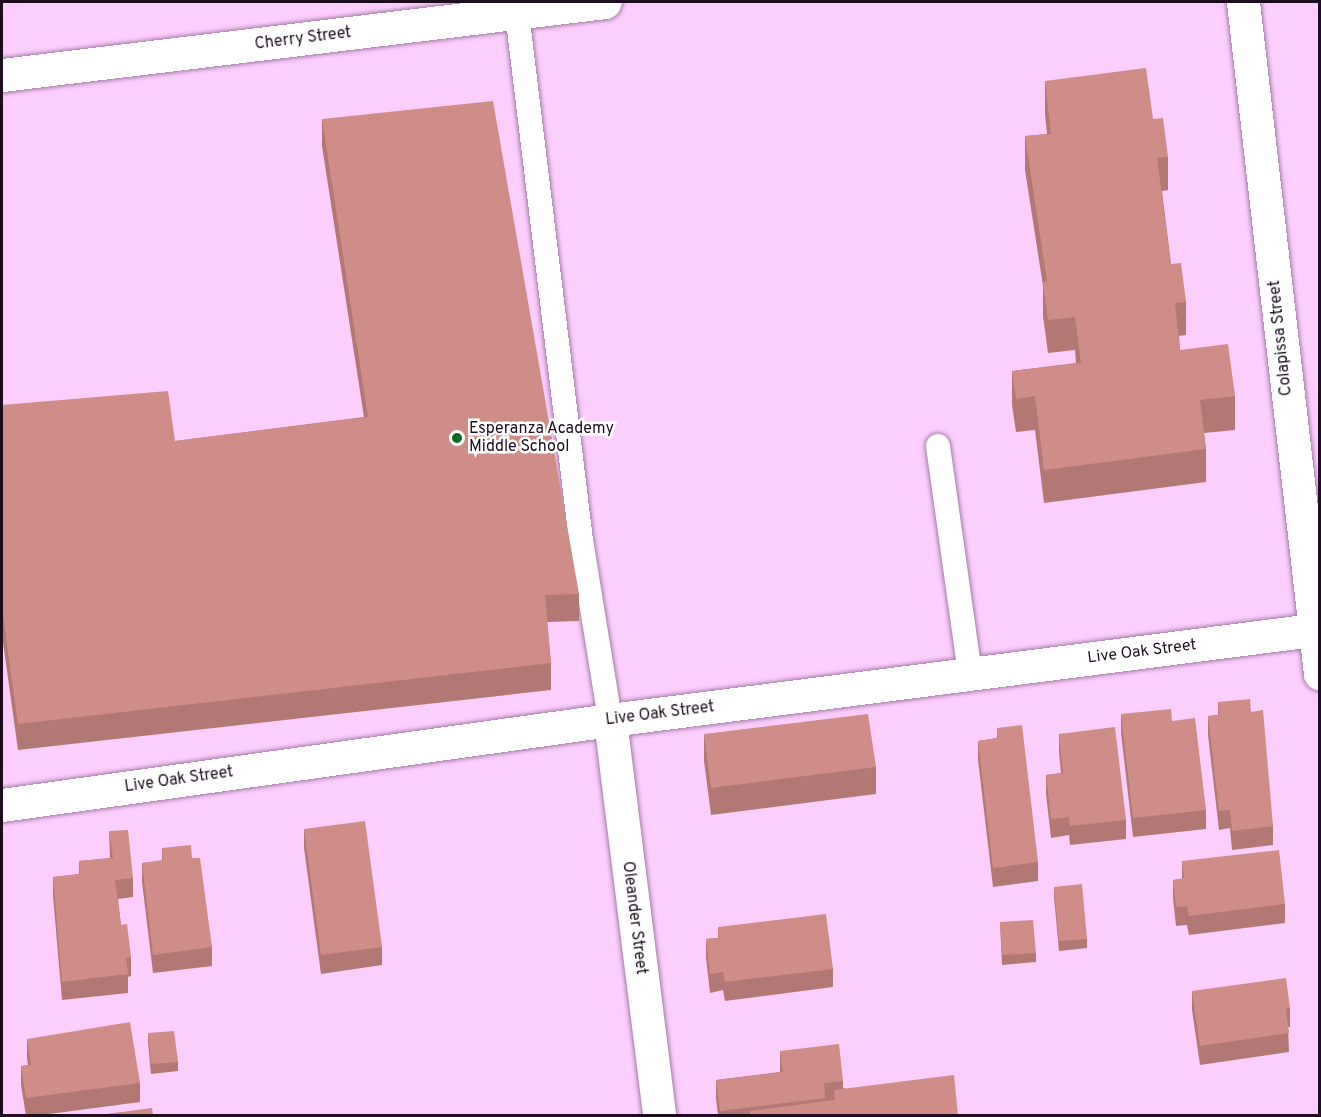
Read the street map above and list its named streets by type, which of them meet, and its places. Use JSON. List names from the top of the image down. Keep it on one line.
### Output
{"streets":{"street":["Cherry Street","Colapissa Street","Live Oak Street","Oleander Street"]},"crossings":[["Colapissa Street","Live Oak Street"],["Live Oak Street","Oleander Street"]],"places":["Esperanza Academy Middle School"]}
